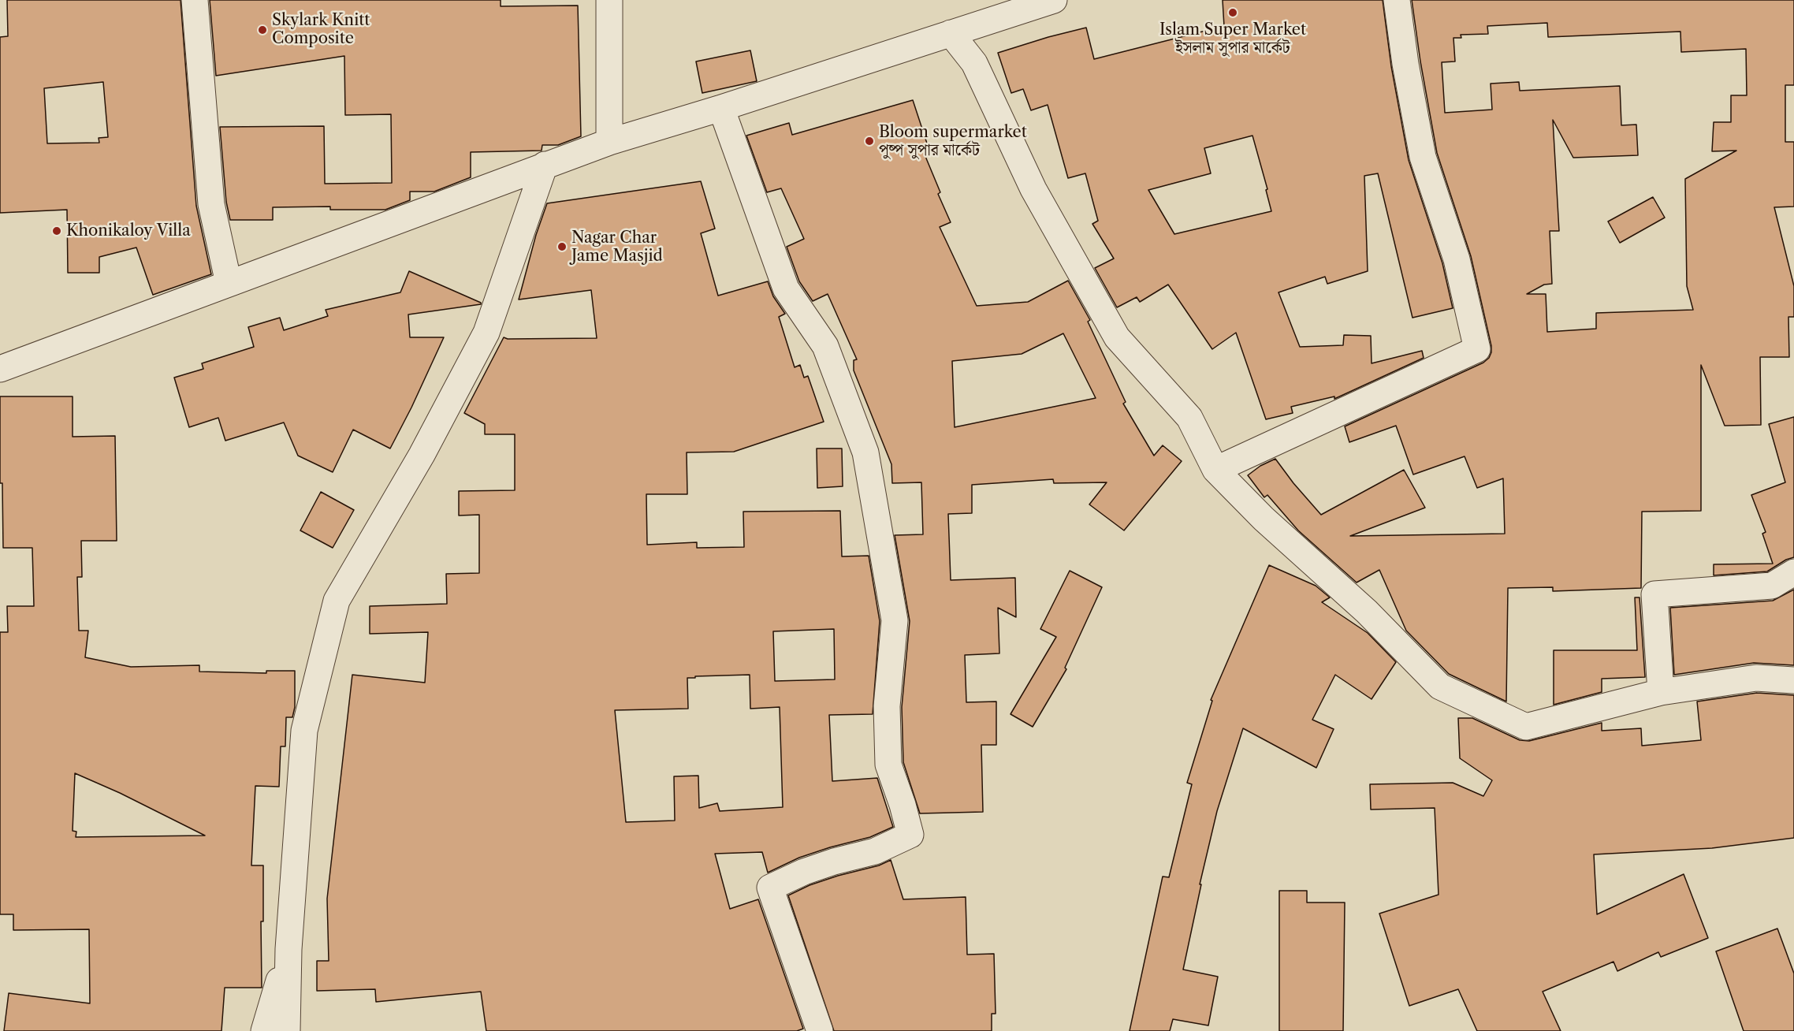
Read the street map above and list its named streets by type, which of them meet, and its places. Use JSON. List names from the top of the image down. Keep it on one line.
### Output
{"places":["Islam Super Market ইসলাম সুপার মার্কেট","Skylark Knitt Composite","Bloom supermarket পুষ্প সুপার মার্কেট","Khonikaloy Villa","Nagar Char Jame Masjid"]}
